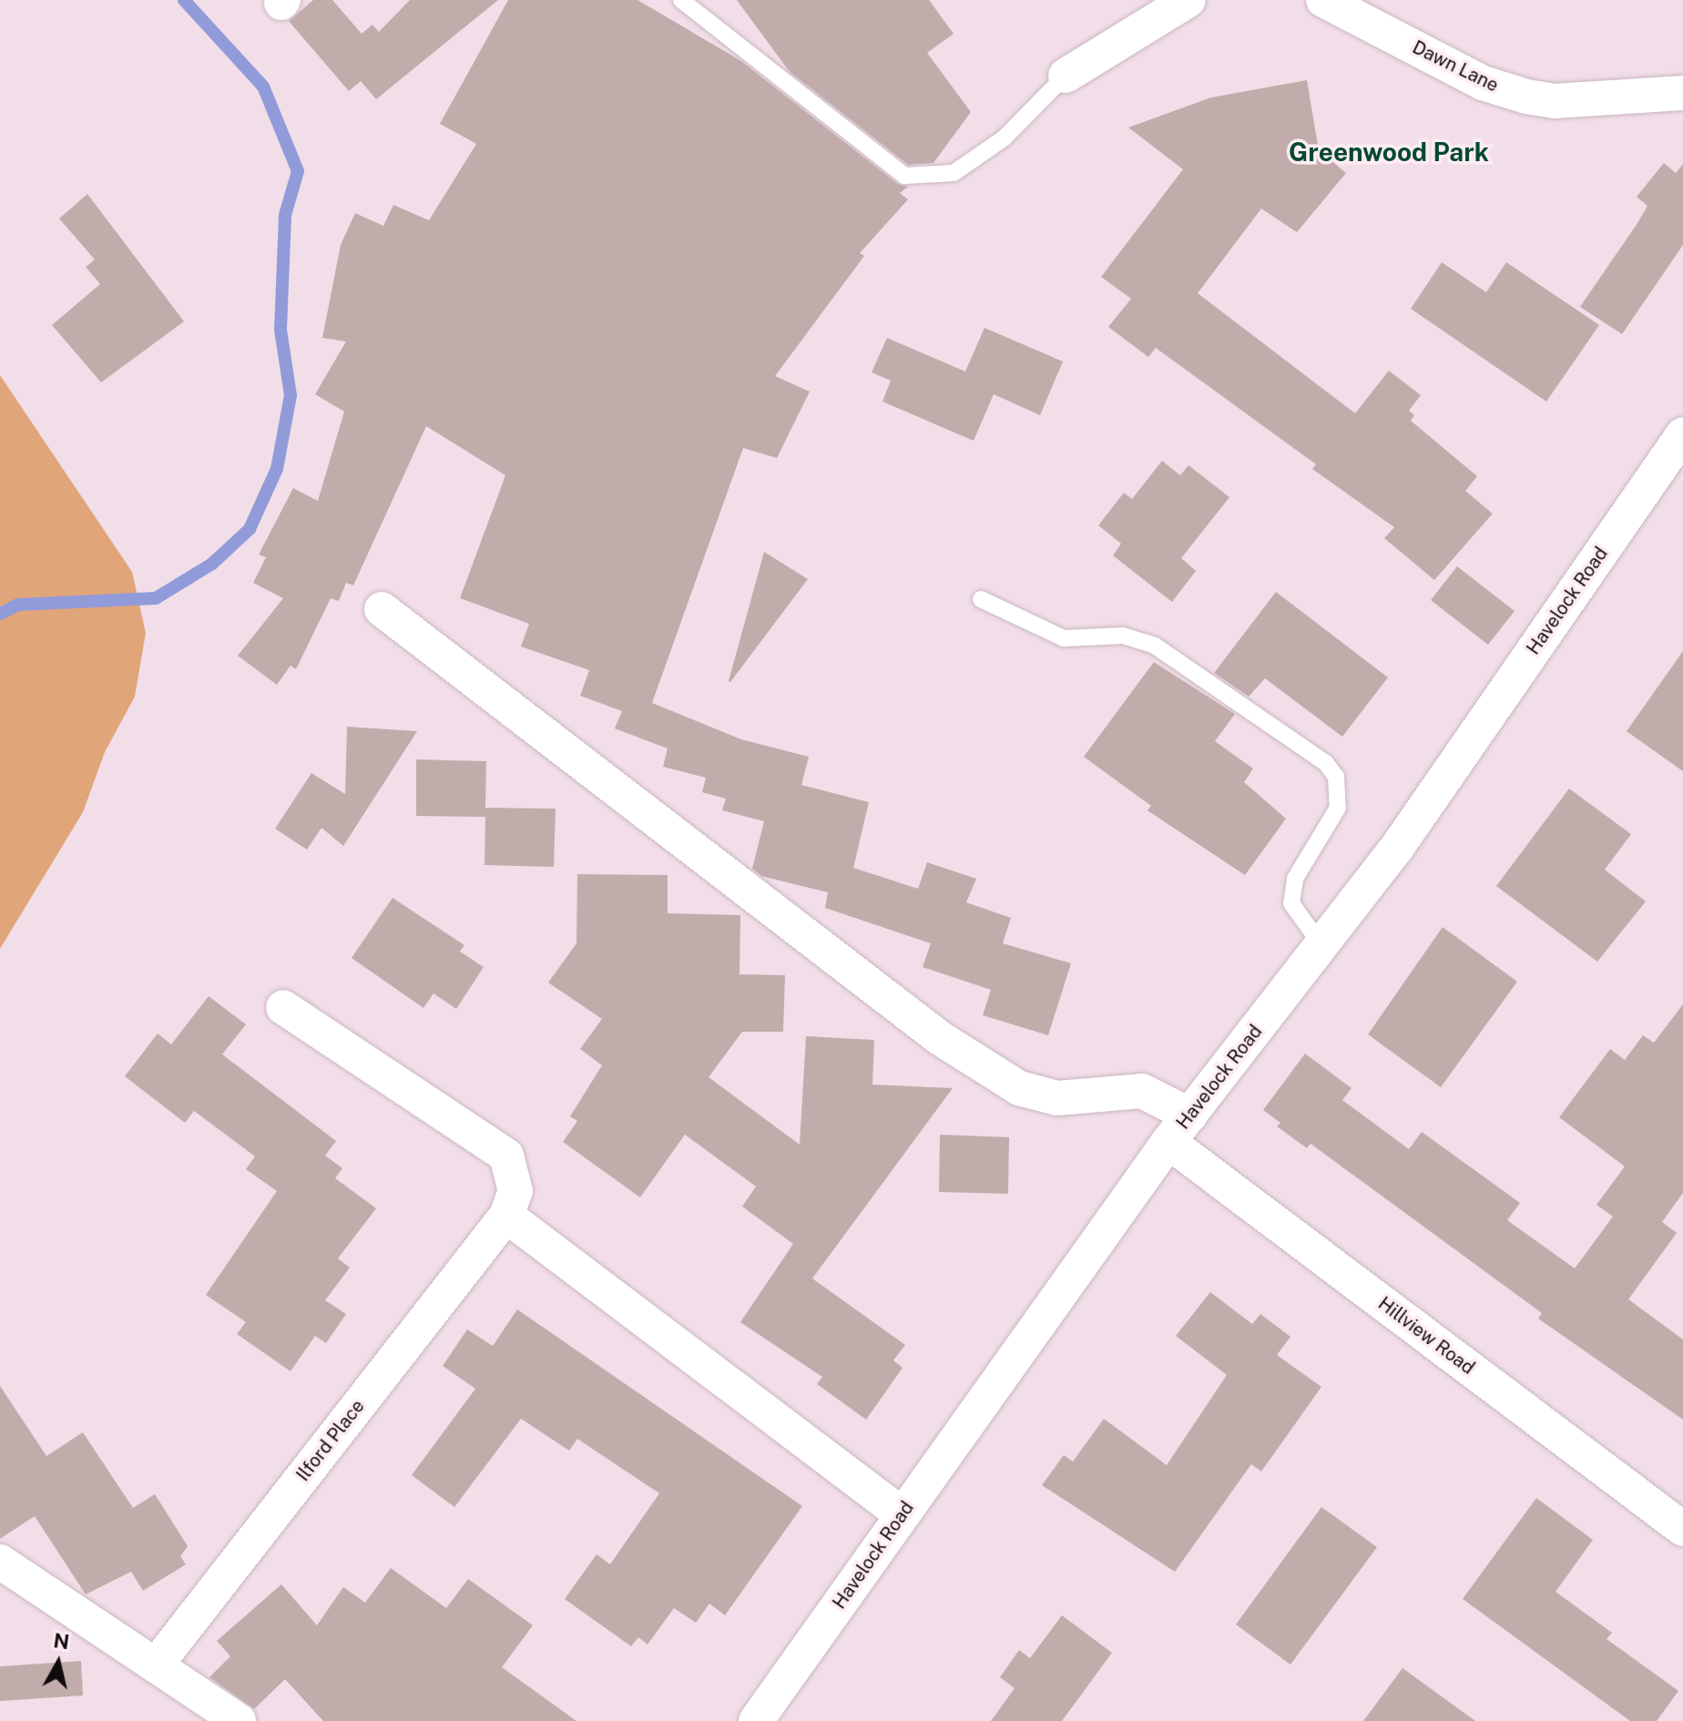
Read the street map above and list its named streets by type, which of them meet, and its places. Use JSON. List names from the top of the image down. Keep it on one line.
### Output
{"streets":{"street":["Dawn Lane","Havelock Road","Hillview Road","Ilford Place"]},"crossings":[["Havelock Road","Hillview Road"]],"districts":["Greenwood Park"],"north":"top"}
